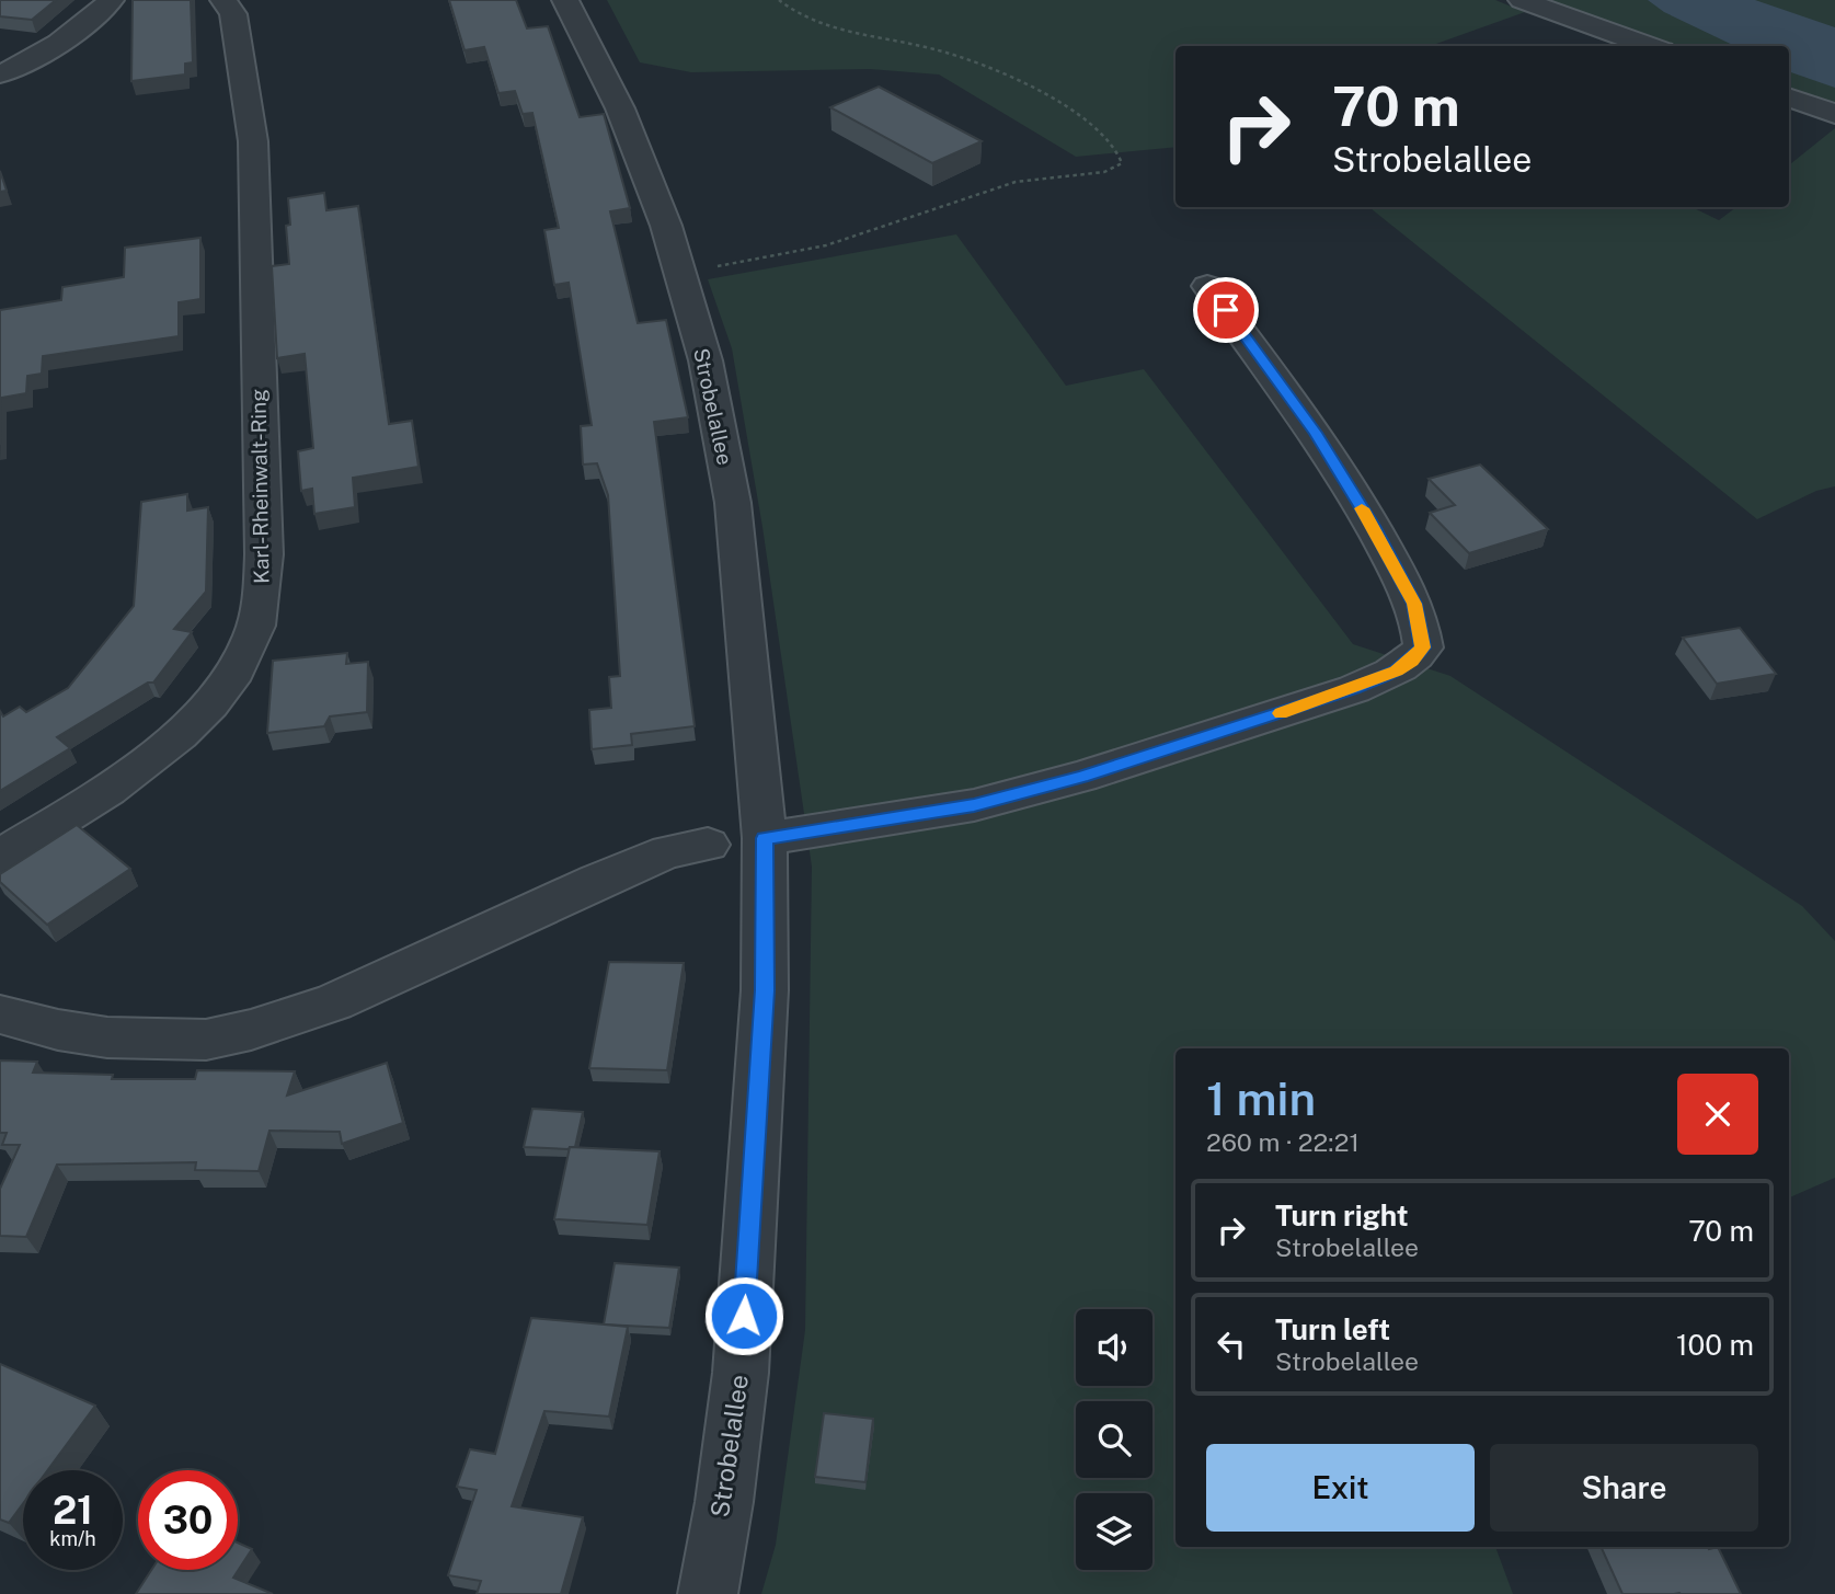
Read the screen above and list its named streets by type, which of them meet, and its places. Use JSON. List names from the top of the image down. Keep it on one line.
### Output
{"streets":{"street":["Strobelallee","Karl-Rheinwalt-Ring"]},"page":{"turn":["70 m","Strobelallee"],"heading":["1 min","260 m · 22:21"],"list":[{"name":"Turn right","note":"Strobelallee","value":"70 m"},{"name":"Turn left","note":"Strobelallee","value":"100 m"}],"buttons":["Exit","Share"],"speed":"21 km/h","limit":"30"}}
